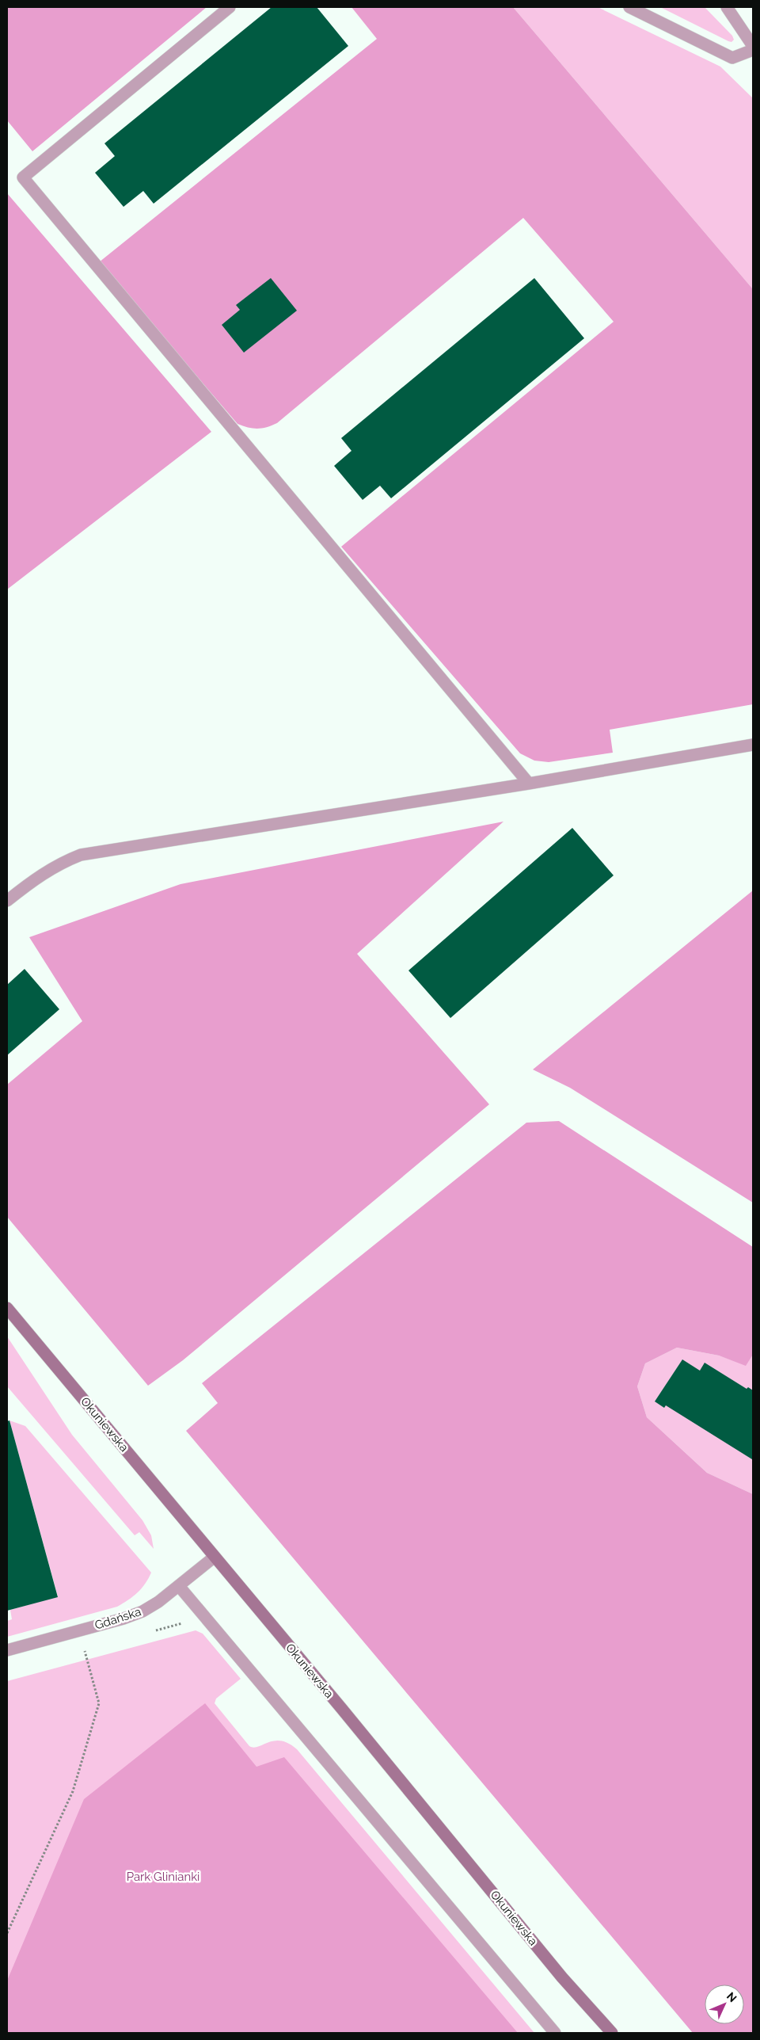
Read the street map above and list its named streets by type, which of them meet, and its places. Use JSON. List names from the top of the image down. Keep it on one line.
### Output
{"streets":{"main road":["Okuniewska"],"street":["Gdańska"]},"crossings":[["Okuniewska","Gdańska"]],"parks":["Park Glinianki"],"north":"top right"}
